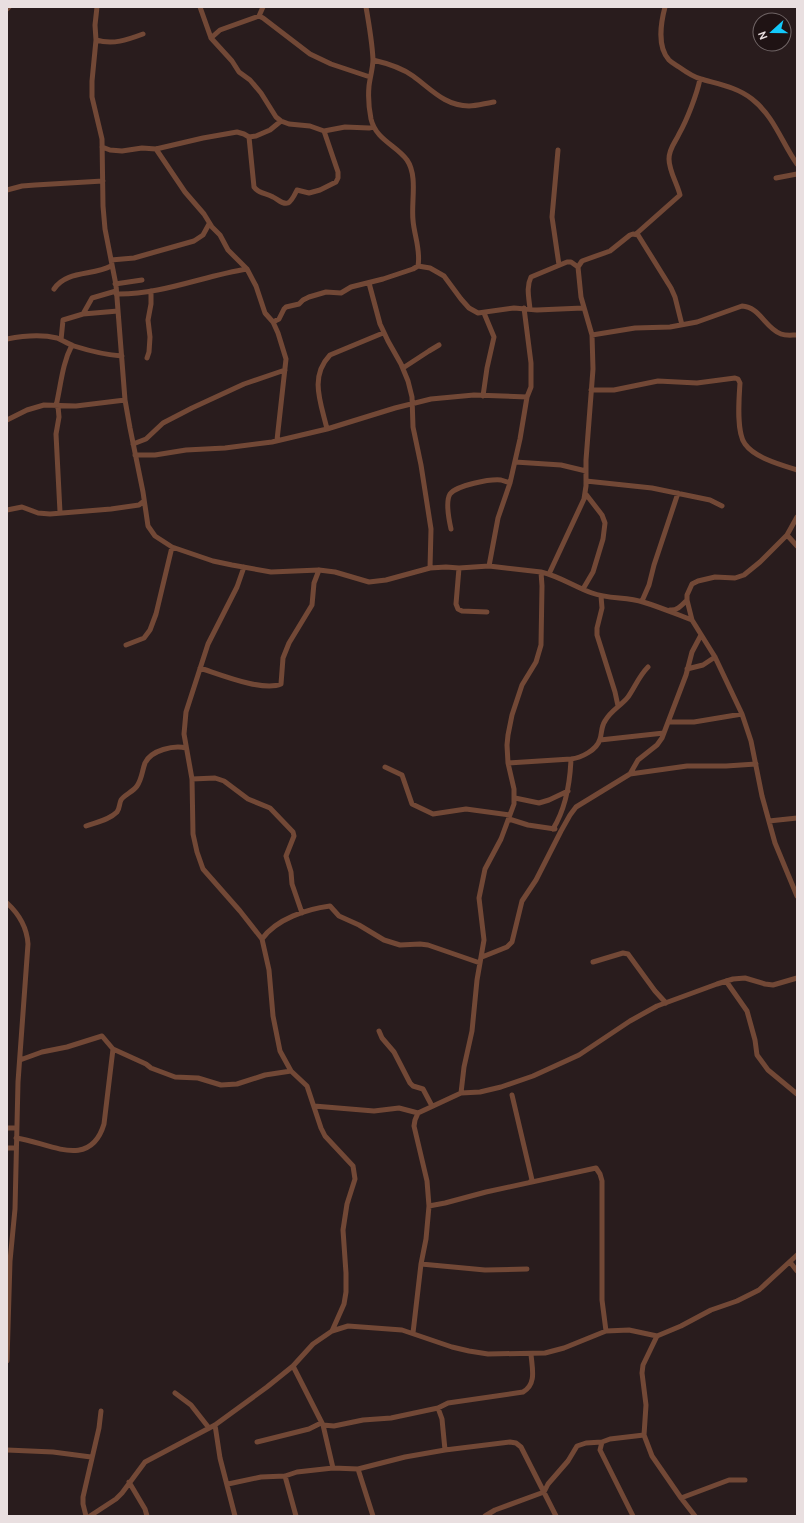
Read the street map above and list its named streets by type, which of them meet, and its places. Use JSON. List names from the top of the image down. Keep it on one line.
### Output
{"north":"left"}
